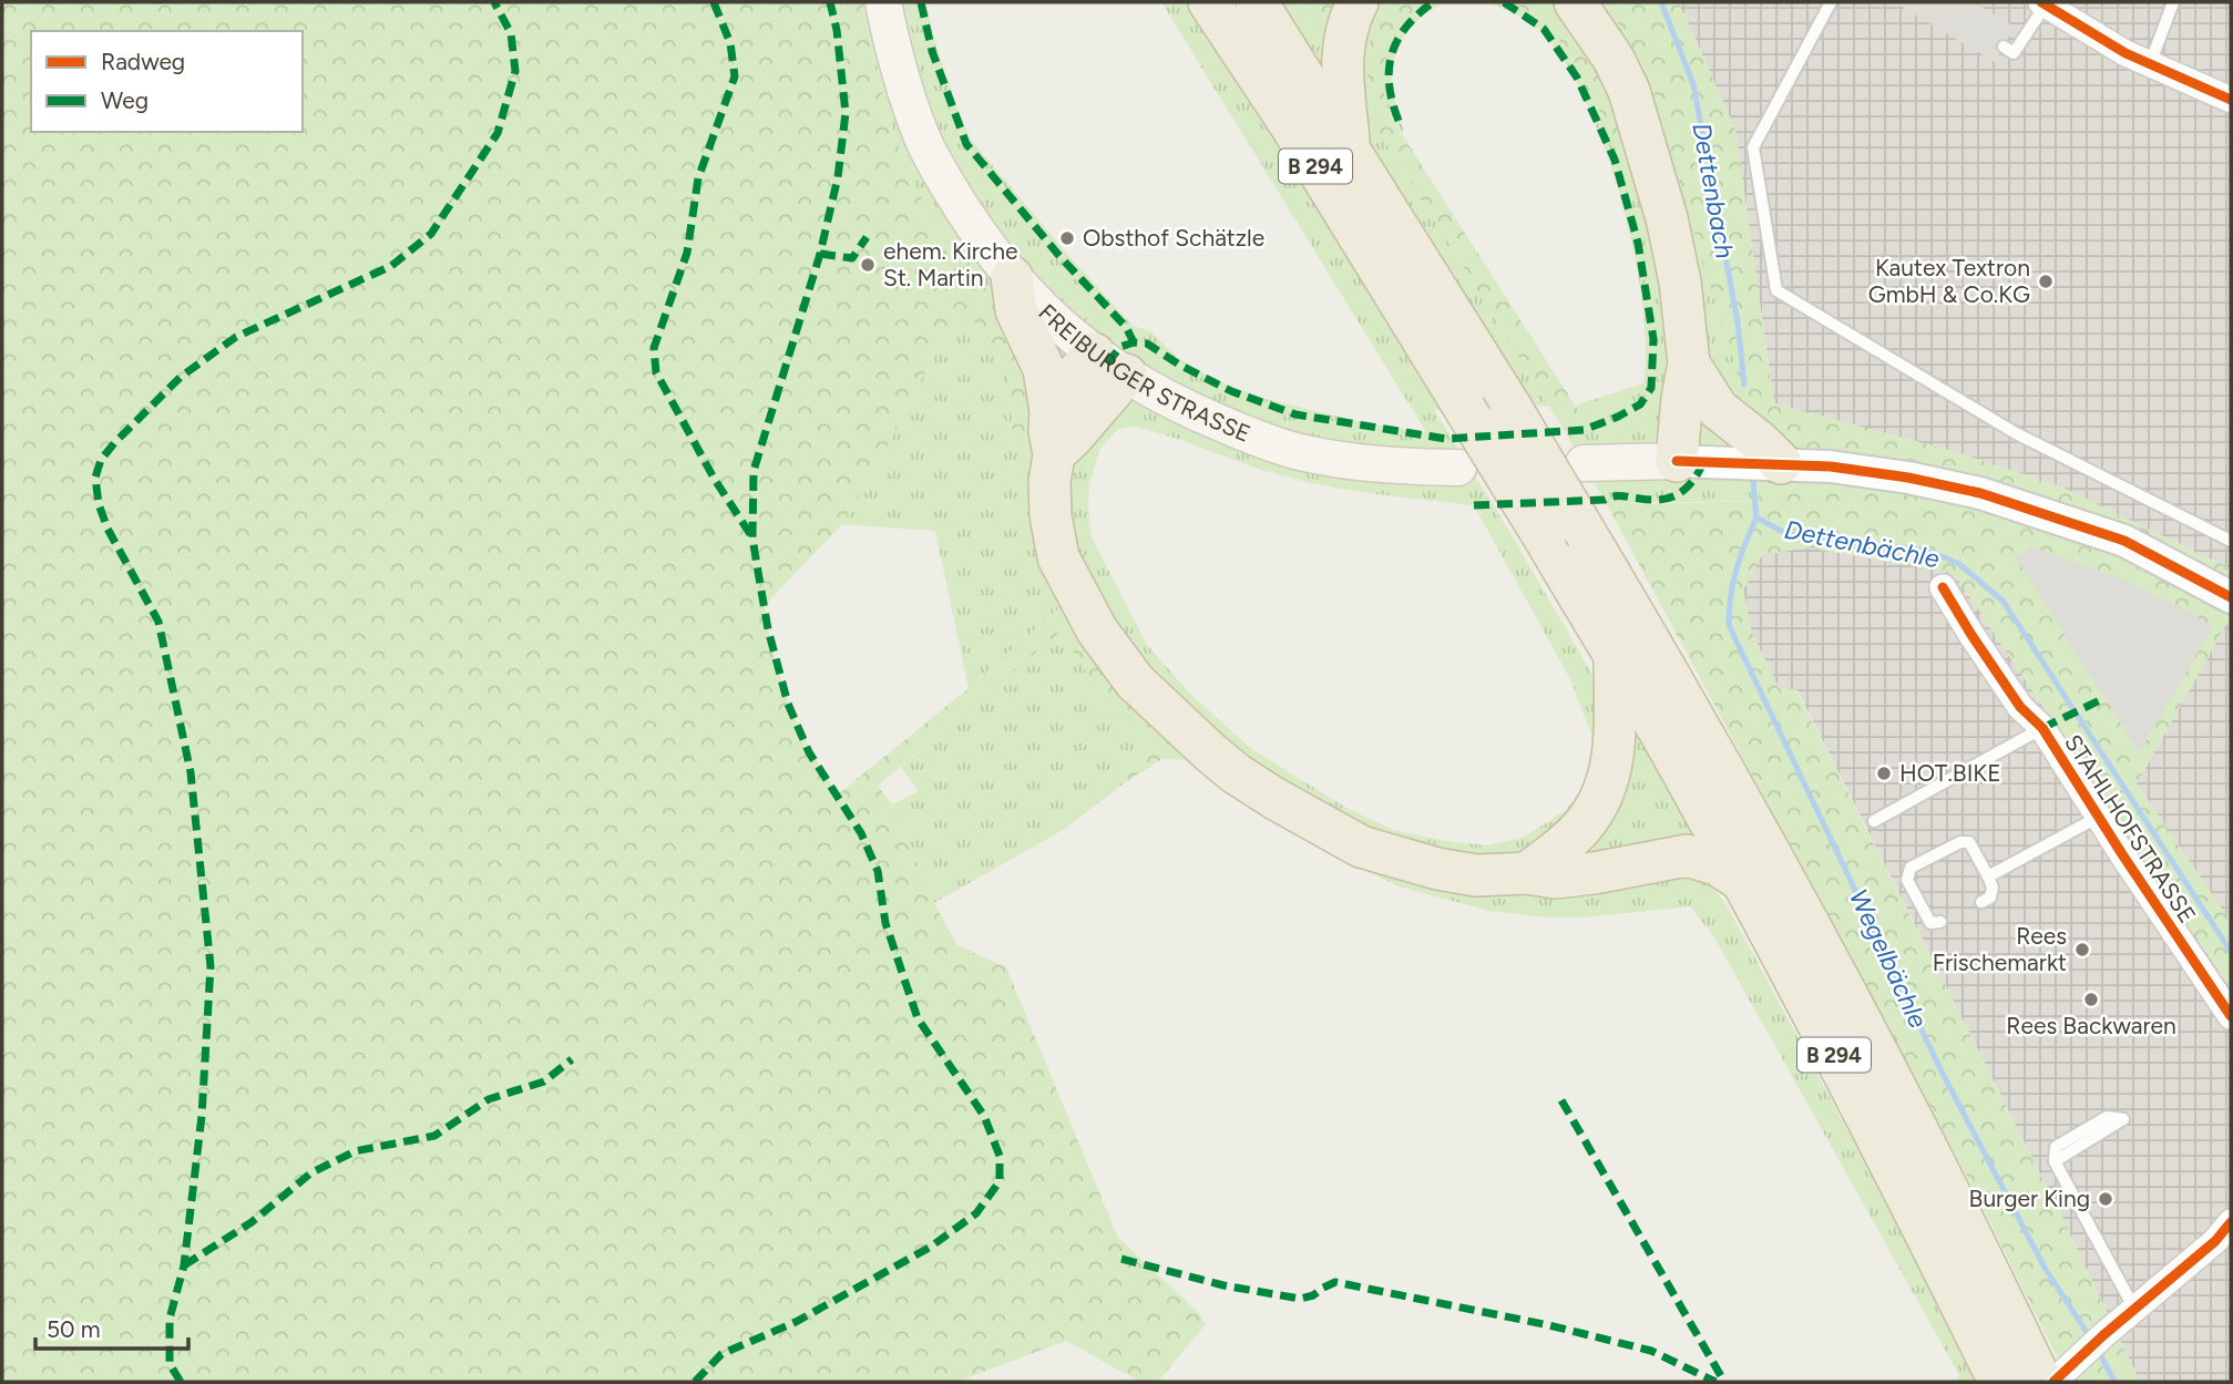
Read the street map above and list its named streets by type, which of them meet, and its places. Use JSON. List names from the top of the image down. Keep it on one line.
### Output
{"streets":{"highway":["B 294"],"main road":["FREIBURGER STRASSE"],"street":["STAHLHOFSTRASSE"]},"water":["Dettenbach","Dettenbächle","Wegelbächle"],"places":["Obsthof Schätzle","ehem. Kirche St. Martin","Kautex Textron GmbH & Co.KG","HOT.BIKE","Rees Frischemarkt","Rees Backwaren","Burger King"],"legend":["Radweg","Weg"],"scale_bar":"50 m"}
